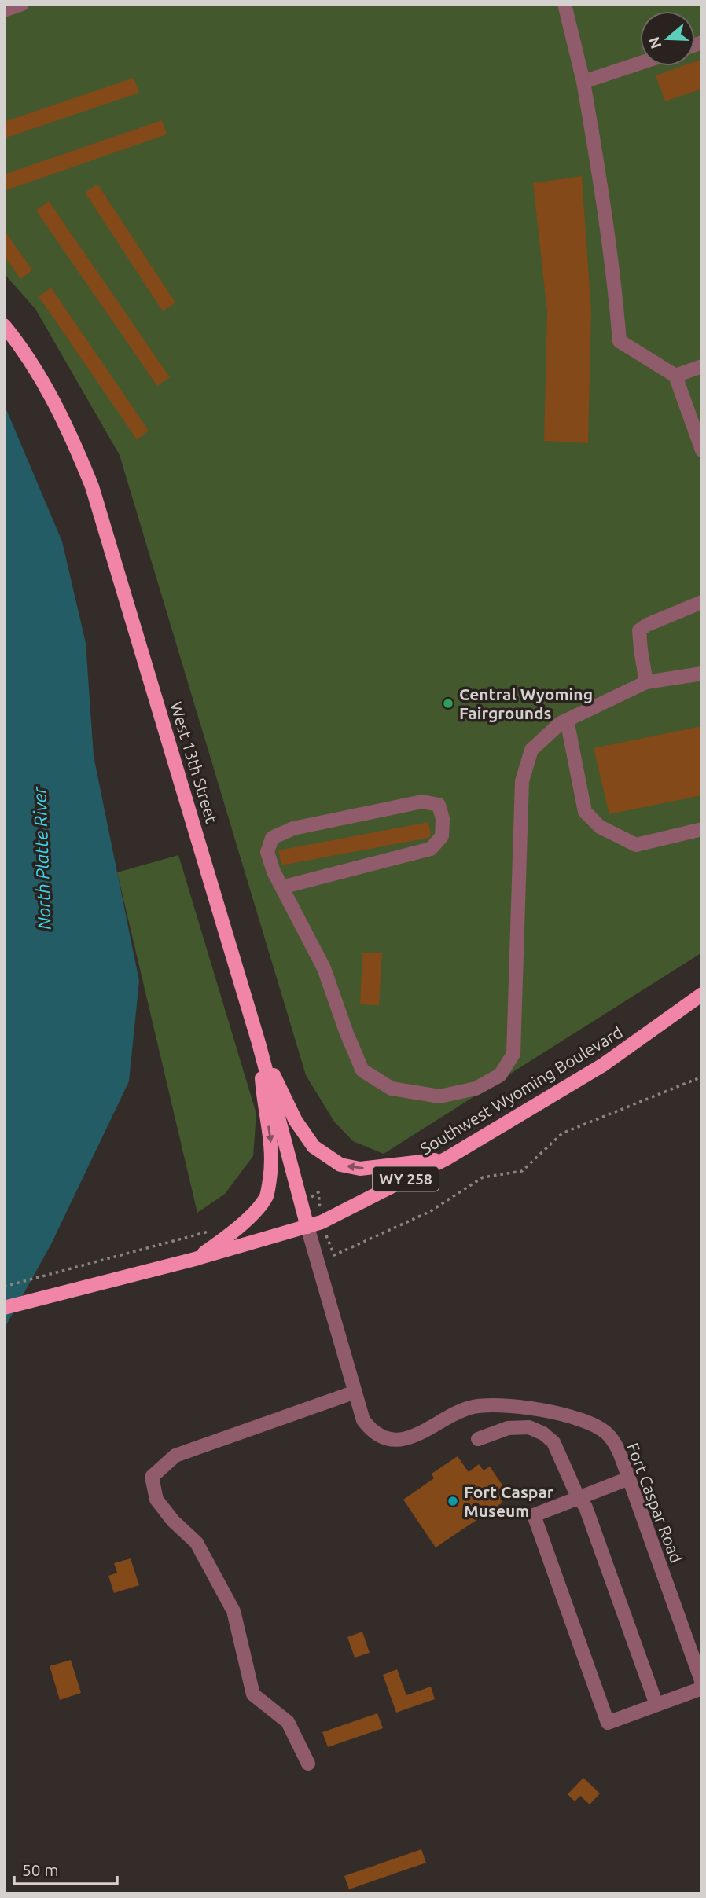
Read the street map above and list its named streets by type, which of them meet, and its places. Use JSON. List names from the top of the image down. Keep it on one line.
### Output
{"streets":{"main road":["West 13th Street","Southwest Wyoming Boulevard","WY 258"],"street":["Fort Caspar Road"]},"crossings":[["West 13th Street","Southwest Wyoming Boulevard"],["West 13th Street","Fort Caspar Road"],["Southwest Wyoming Boulevard","Fort Caspar Road"]],"water":["North Platte River"],"places":["Central Wyoming Fairgrounds","Fort Caspar Museum"],"scale_bar":"50 m","north":"left"}
